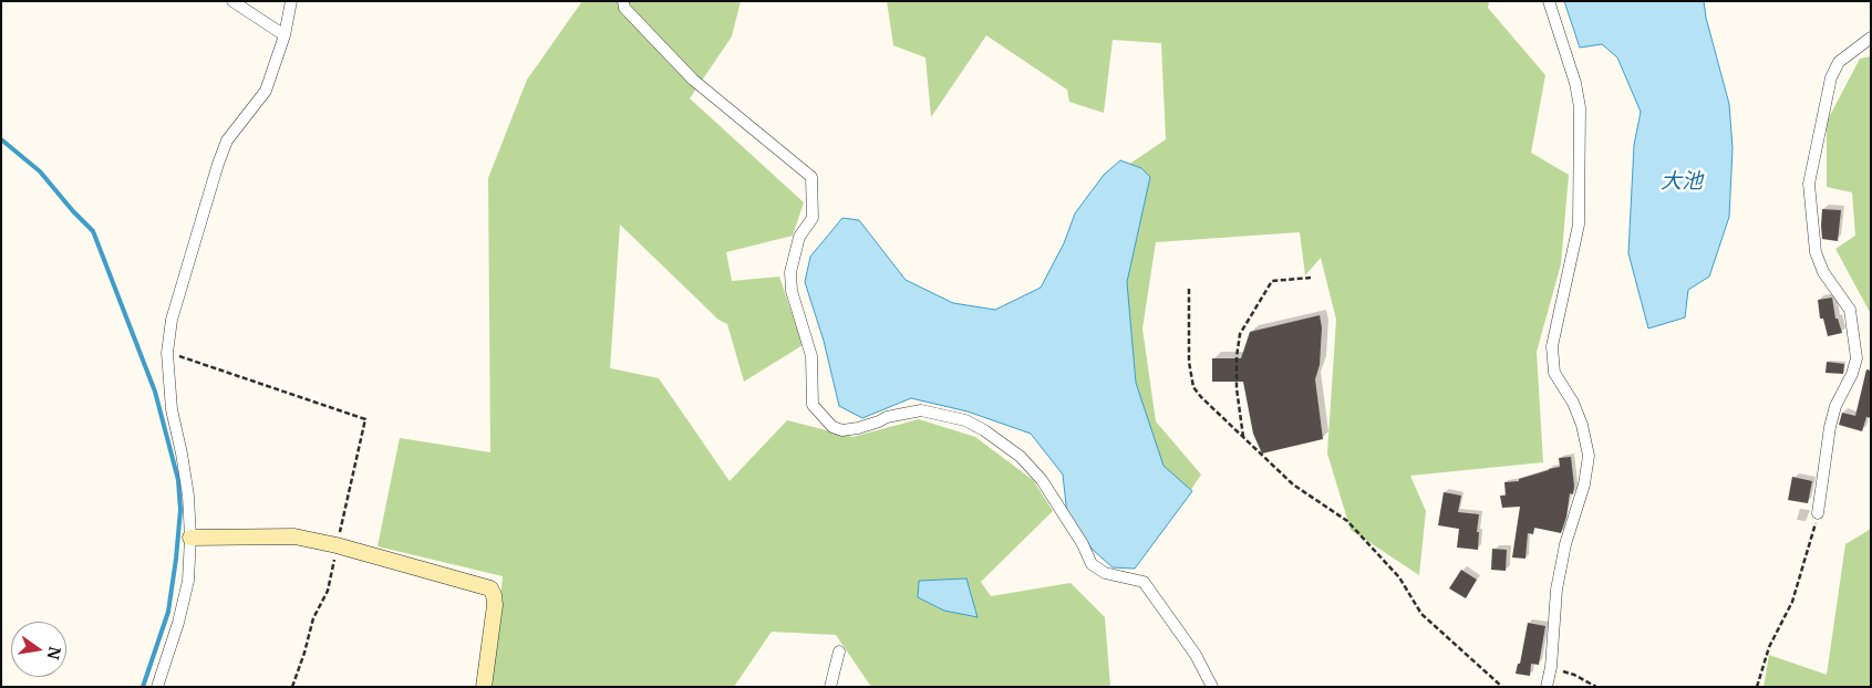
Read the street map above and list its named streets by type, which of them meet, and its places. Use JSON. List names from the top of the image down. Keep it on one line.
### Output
{"water":["大池"],"north":"right"}
